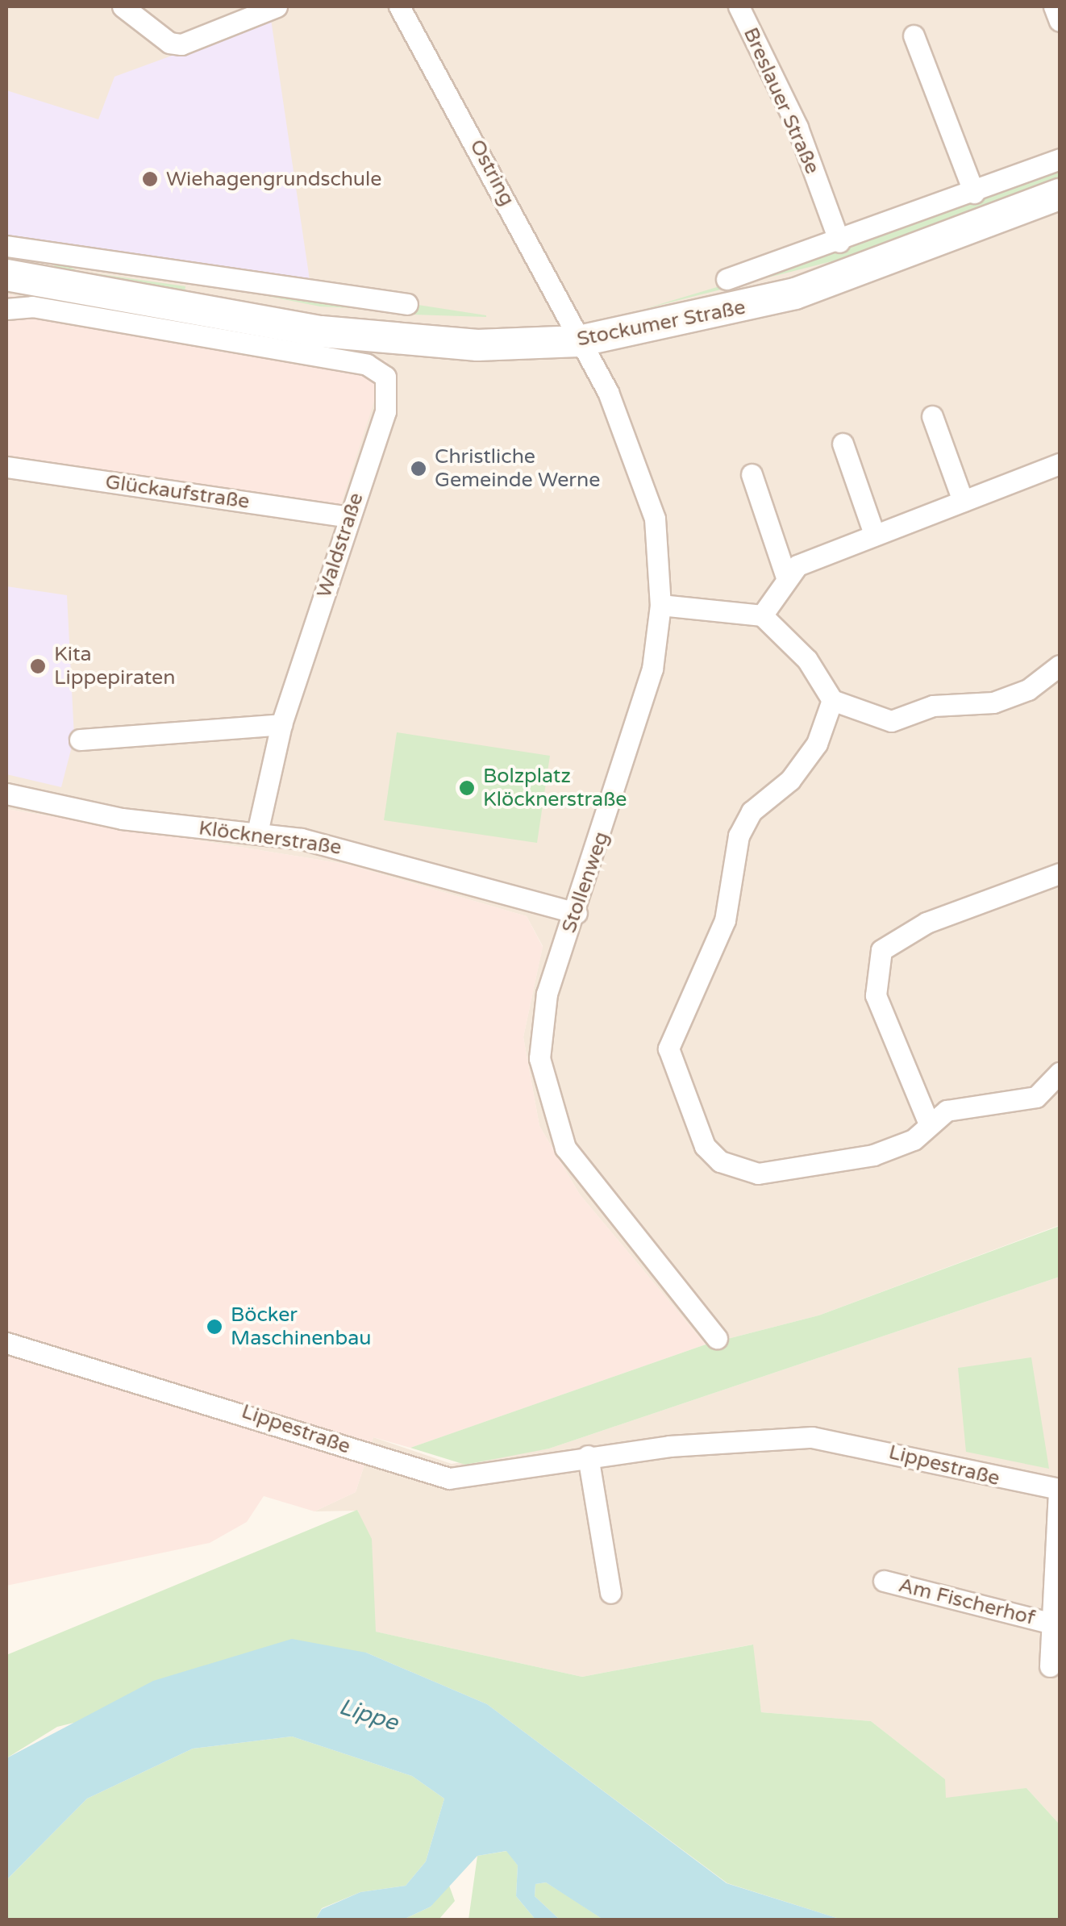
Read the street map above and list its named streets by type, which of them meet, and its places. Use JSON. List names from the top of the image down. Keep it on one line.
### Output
{"streets":{"main road":["Stockumer Straße"],"street":["Breslauer Straße","Ostring","Glückaufstraße","Waldstraße","Klöcknerstraße","Stollenweg","Lippestraße","Am Fischerhof"]},"crossings":[["Breslauer Straße","Stockumer Straße"],["Ostring","Stockumer Straße"],["Ostring","Stollenweg"],["Stockumer Straße","Stollenweg"],["Glückaufstraße","Waldstraße"],["Waldstraße","Klöcknerstraße"],["Klöcknerstraße","Stollenweg"],["Lippestraße","Am Fischerhof"]],"water":["Lippe"],"places":["Wiehagengrundschule","Christliche Gemeinde Werne","Kita Lippepiraten","Bolzplatz Klöcknerstraße","Böcker Maschinenbau"]}
